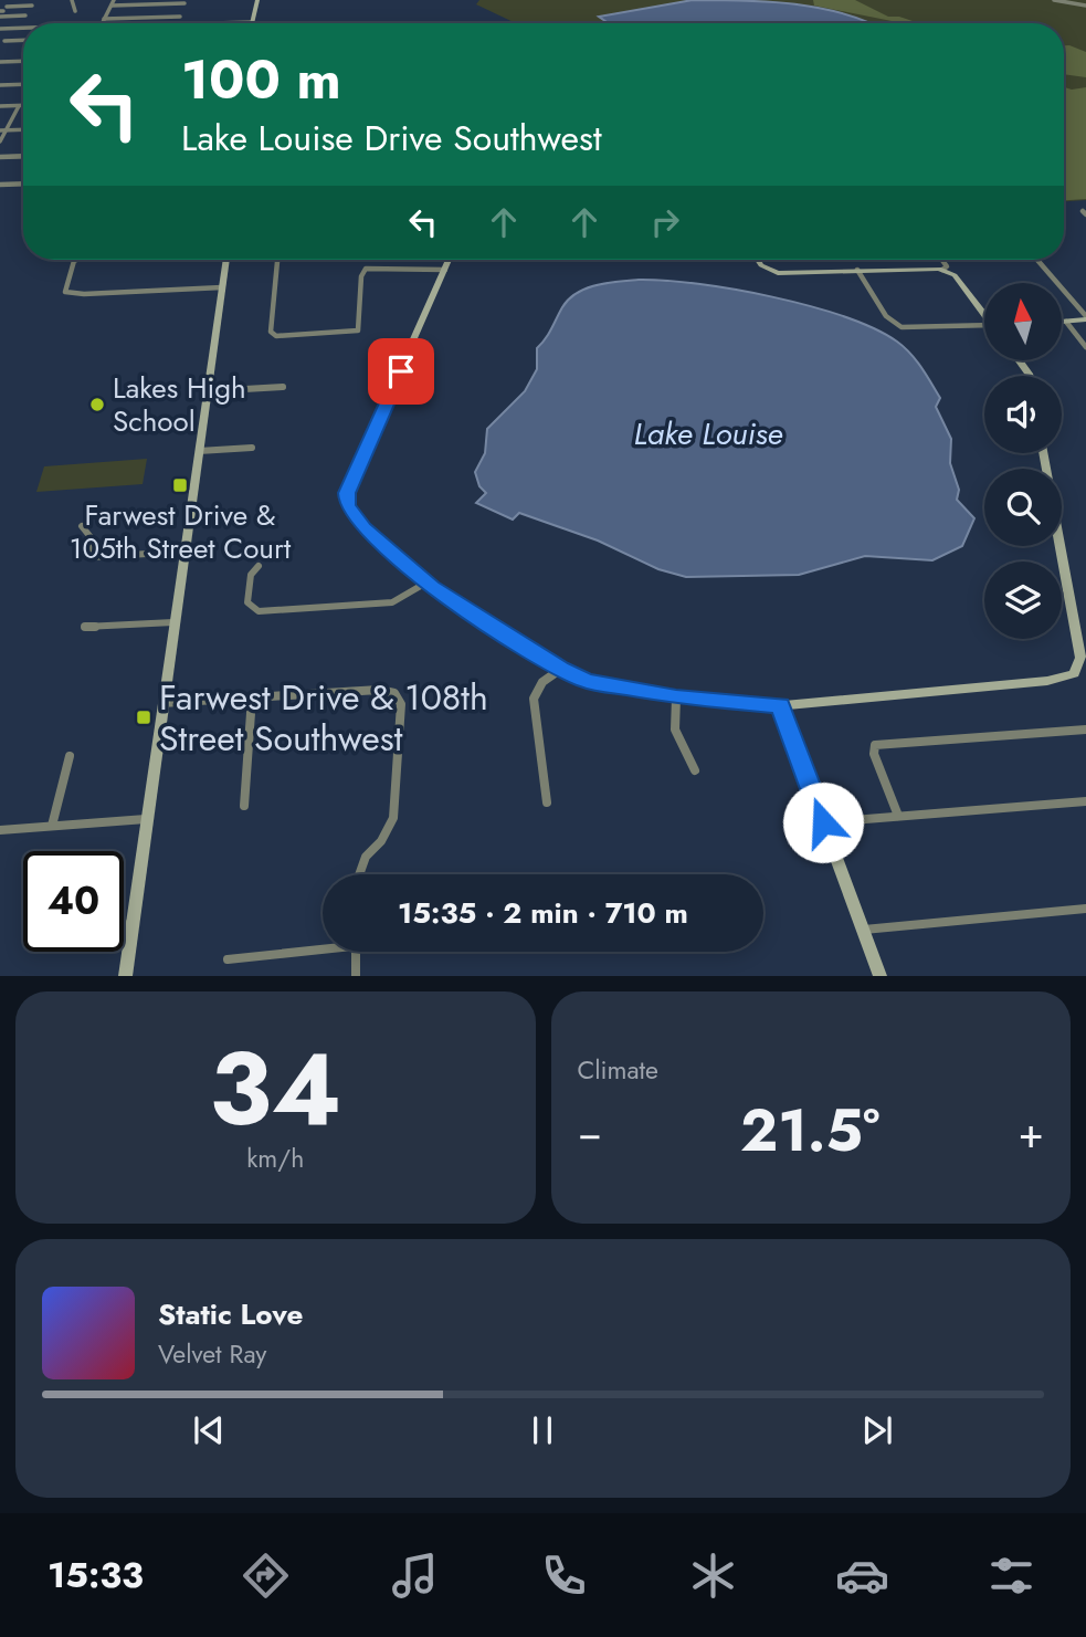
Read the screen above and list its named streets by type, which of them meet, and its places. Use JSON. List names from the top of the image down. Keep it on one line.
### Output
{"water":["Lake Louise"],"places":{"other":["Lakes High School"],"transit":["Farwest Drive & 105th Street Court","Farwest Drive & 108th Street Southwest"]},"north":"top","page":{"turn":["100 m","Lake Louise Drive Southwest"],"limit":"40","trip":"15:35 · 2 min · 710 m","tile":[["34","km/h"],"Climate"],"heat":["−","21.5°","+"],"song":["Static Love","Velvet Ray"],"tabs":"15:33"}}
